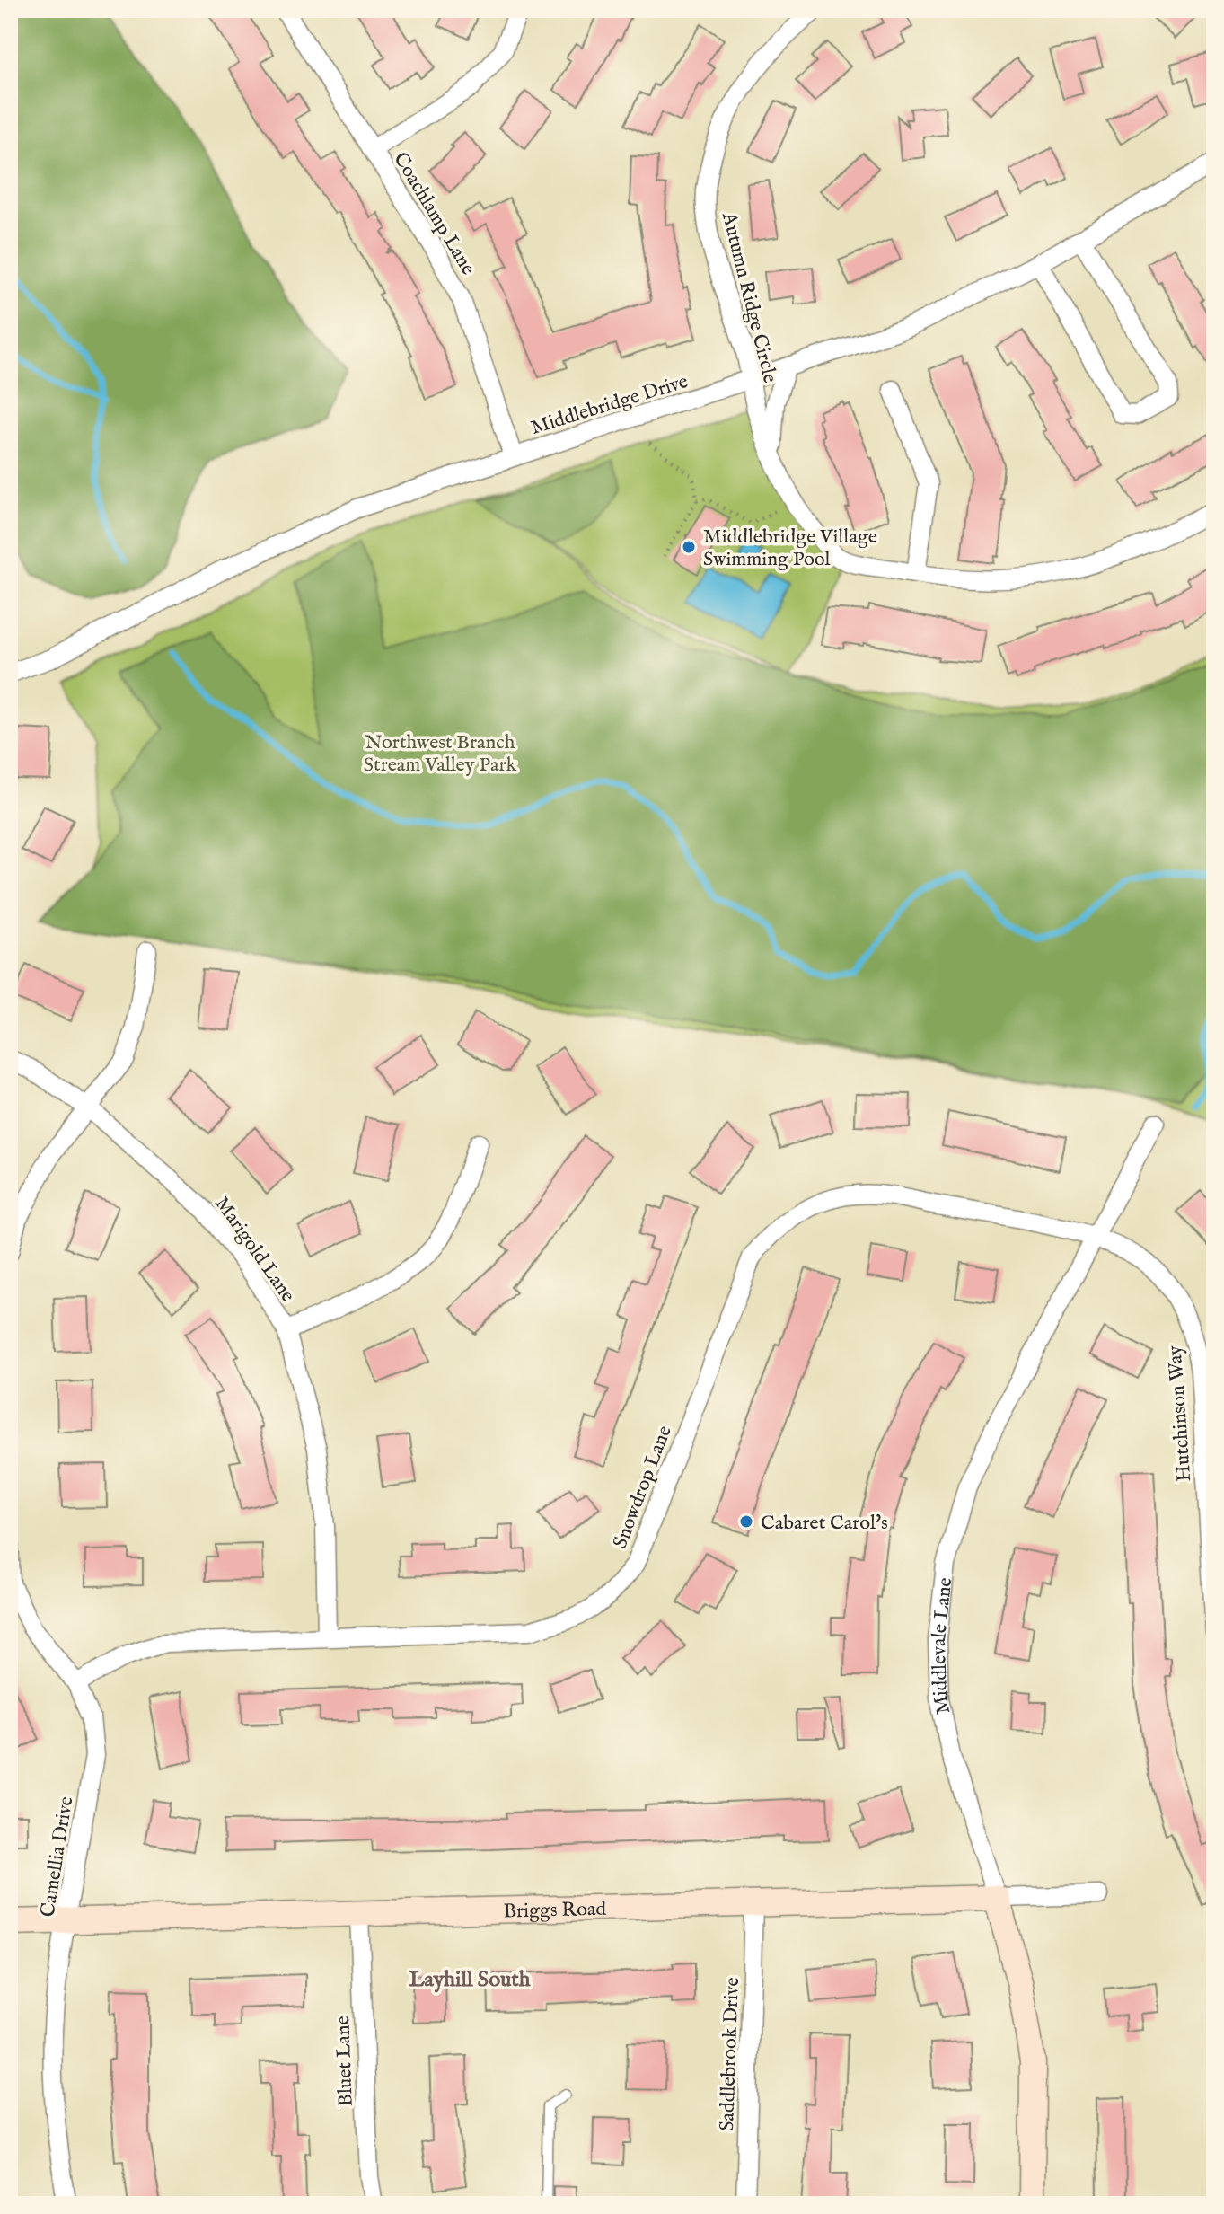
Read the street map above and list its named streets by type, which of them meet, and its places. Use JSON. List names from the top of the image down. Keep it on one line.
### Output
{"streets":{"street":["Coachlamp Lane","Autumn Ridge Circle","Middlebridge Drive","Marigold Lane","Hutchinson Way","Snowdrop Lane","Middlevale Lane","Camellia Drive","Briggs Road","Saddlebrook Drive","Bluet Lane"]},"crossings":[["Coachlamp Lane","Middlebridge Drive"],["Autumn Ridge Circle","Middlebridge Drive"],["Marigold Lane","Snowdrop Lane"],["Hutchinson Way","Snowdrop Lane"],["Hutchinson Way","Middlevale Lane"],["Snowdrop Lane","Middlevale Lane"],["Snowdrop Lane","Camellia Drive"],["Middlevale Lane","Briggs Road"],["Camellia Drive","Briggs Road"],["Briggs Road","Saddlebrook Drive"],["Briggs Road","Bluet Lane"]],"districts":["Layhill South"],"parks":["Northwest Branch Stream Valley Park"],"places":["Middlebridge Village Swimming Pool","Cabaret Carol's"]}
